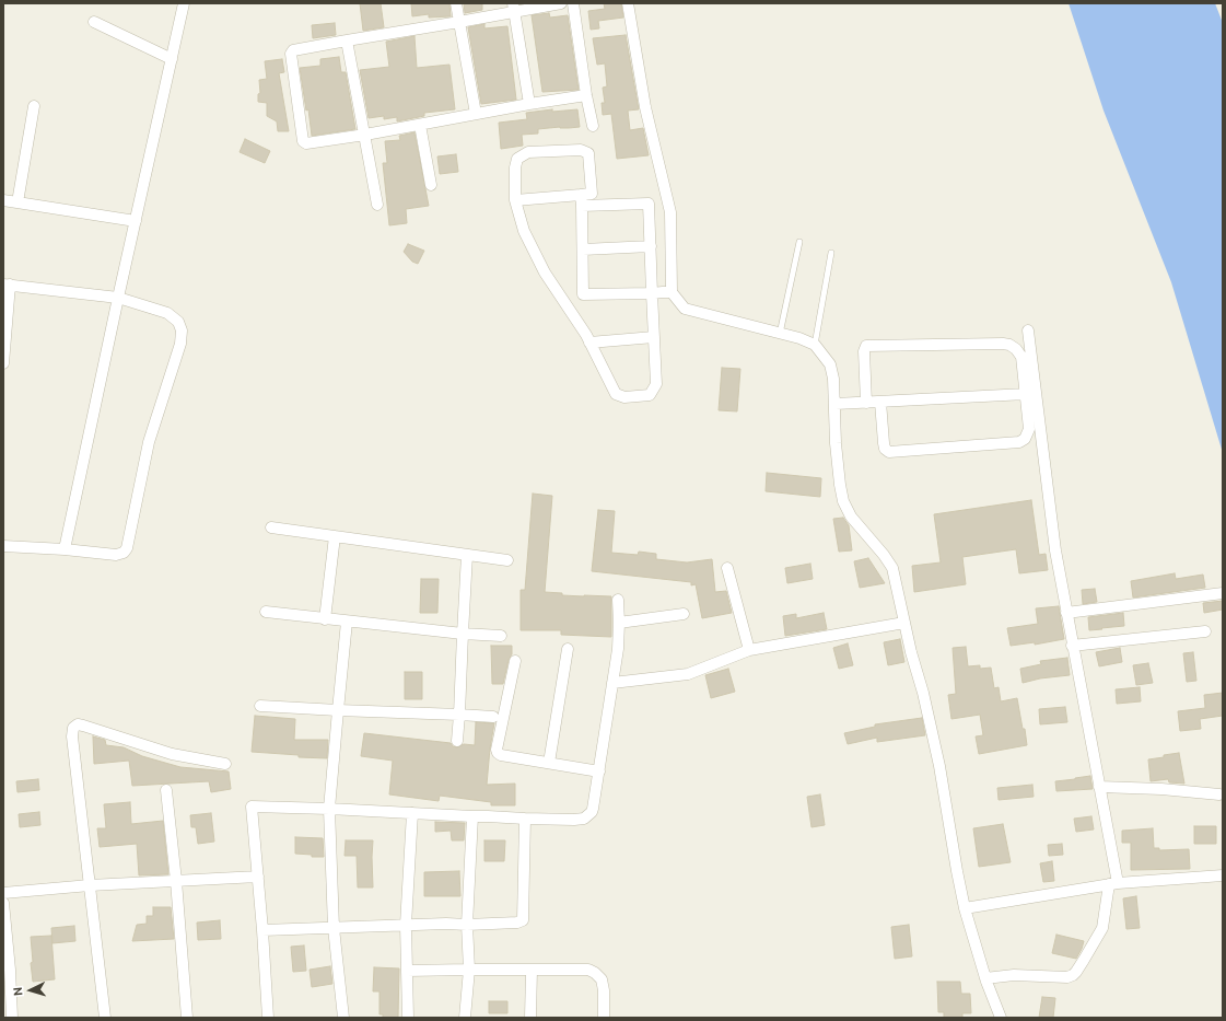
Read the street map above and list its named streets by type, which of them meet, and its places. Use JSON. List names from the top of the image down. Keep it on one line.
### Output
{"north":"left"}
